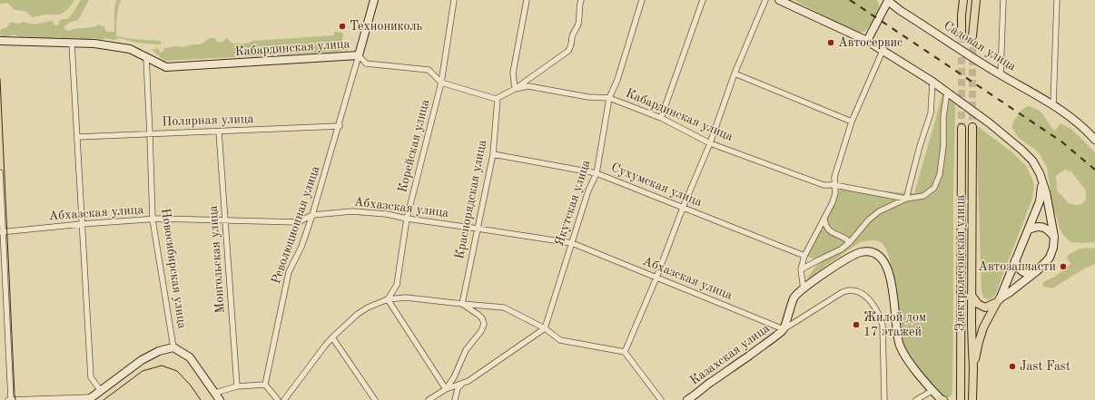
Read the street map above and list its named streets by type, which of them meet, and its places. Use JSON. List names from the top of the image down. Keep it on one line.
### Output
{"streets":{"main road":["Электролесовская улица"],"street":["Садовая улица","Кабардинская улица","Полярная улица","Корейская улица","Сухумская улица","Краснорядская улица","Якутская улица","Абхазская улица","Революционная улица","Монгольская улица","Новосибирская улица","Казахская улица"]},"crossings":[["Кабардинская улица","Корейская улица"],["Кабардинская улица","Краснорядская улица"],["Кабардинская улица","Якутская улица"],["Кабардинская улица","Революционная улица"],["Кабардинская улица","Новосибирская улица"],["Полярная улица","Революционная улица"],["Полярная улица","Монгольская улица"],["Полярная улица","Новосибирская улица"],["Корейская улица","Абхазская улица"],["Сухумская улица","Краснорядская улица"],["Сухумская улица","Якутская улица"],["Краснорядская улица","Абхазская улица"],["Якутская улица","Абхазская улица"],["Абхазская улица","Революционная улица"],["Абхазская улица","Монгольская улица"],["Абхазская улица","Новосибирская улица"],["Абхазская улица","Казахская улица"]],"places":["Технониколь","Автосервис","Автозапчасти","Жилой дом 17 этажей","Jast Fast"]}
